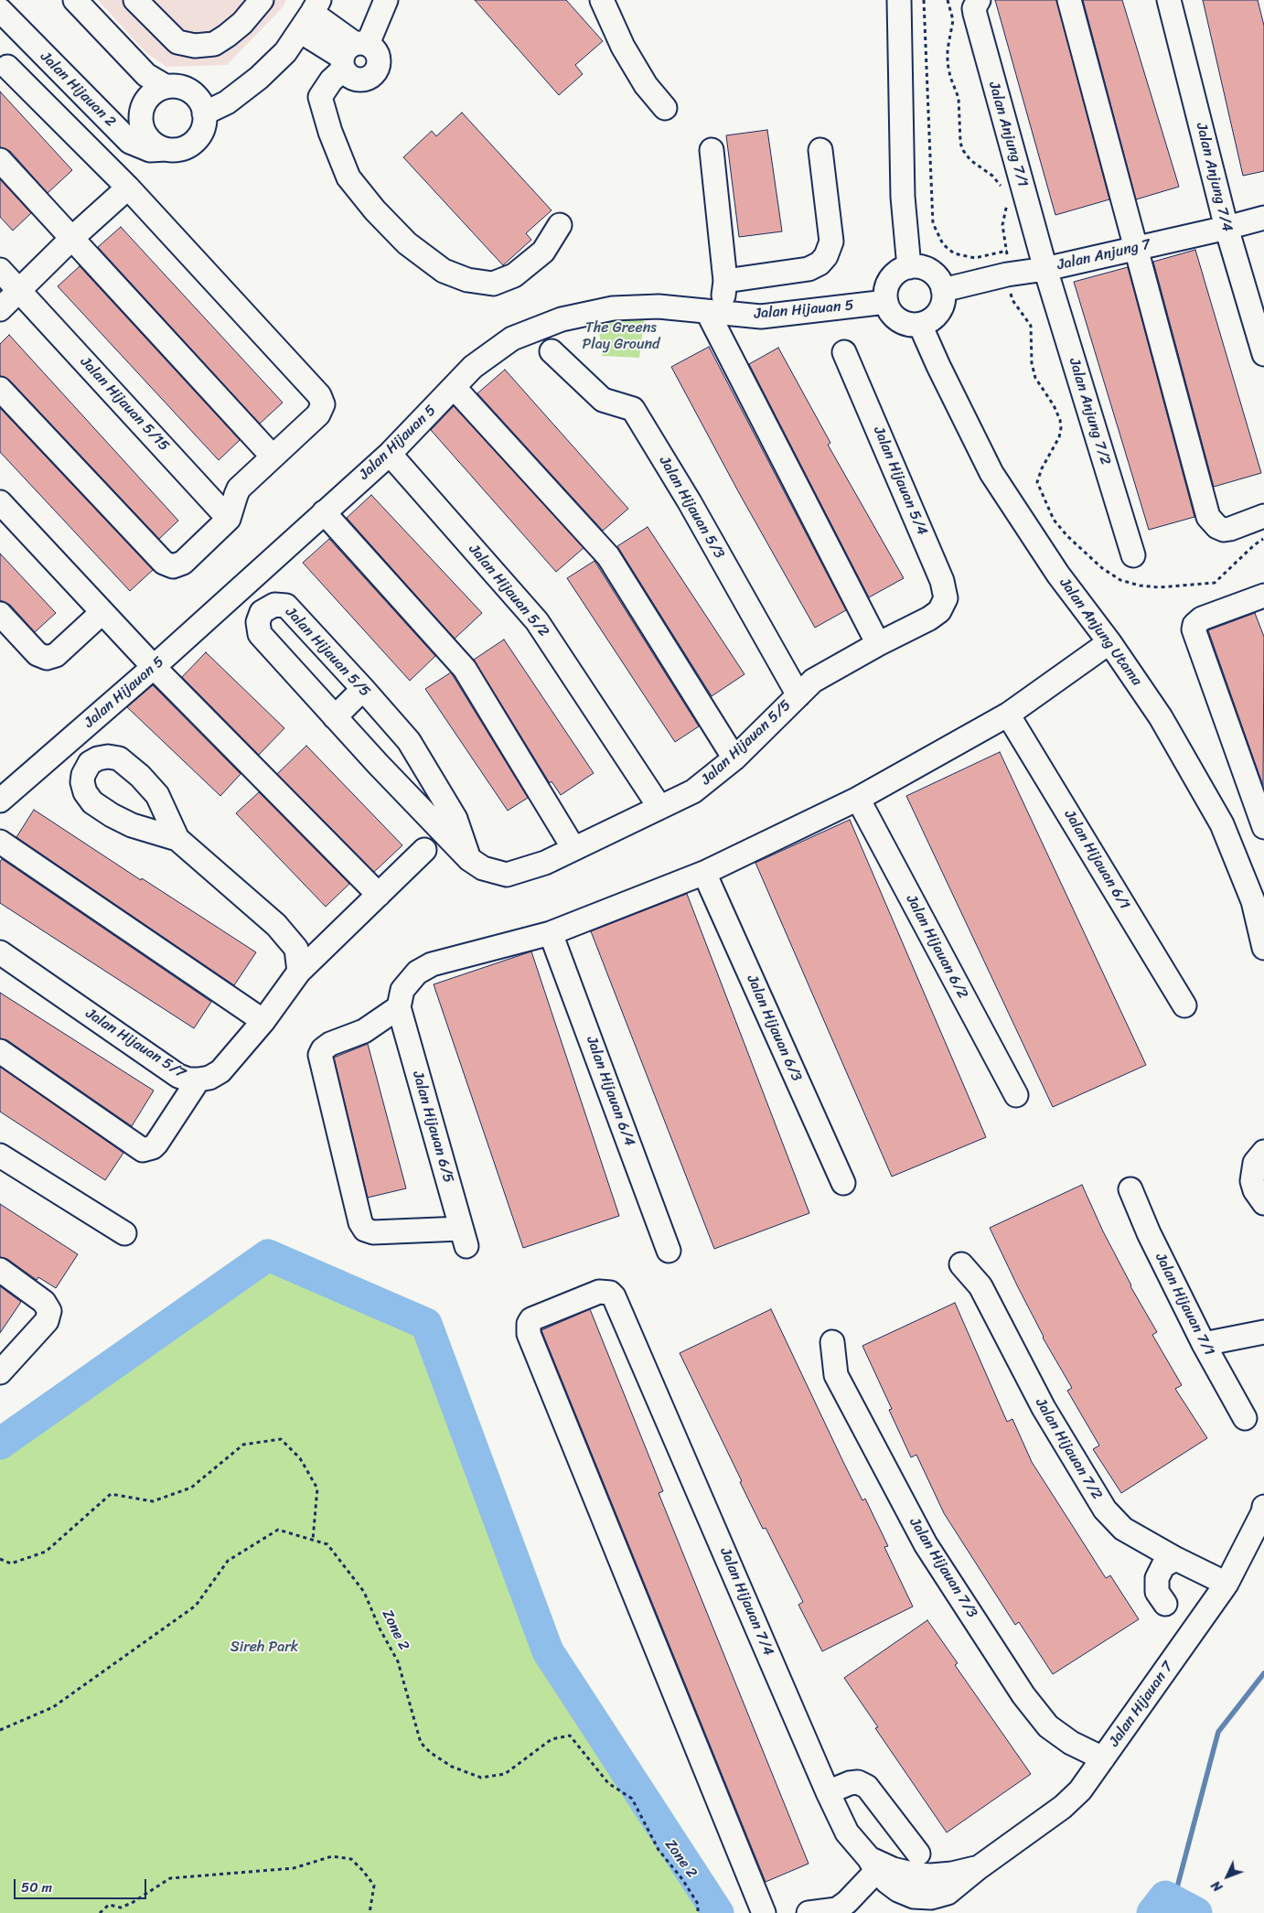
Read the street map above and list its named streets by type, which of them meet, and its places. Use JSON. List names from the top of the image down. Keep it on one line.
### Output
{"streets":{"street":["Jalan Hijauan 2","Jalan Anjung 7/1","Jalan Anjung 7/4","Jalan Anjung 7","Jalan Hijauan 5","Jalan Hijauan 5/15","Jalan Anjung 7/2","Jalan Hijauan 5/4","Jalan Hijauan 5/3","Jalan Hijauan 5/2","Jalan Anjung Utama","Jalan Hijauan 5/5","Jalan Hijauan 6/1","Jalan Hijauan 6/2","Jalan Hijauan 6/3","Jalan Hijauan 5/7","Jalan Hijauan 6/4","Jalan Hijauan 6/5","Jalan Hijauan 7/1","Jalan Hijauan 7/2","Jalan Hijauan 7/3","Jalan Hijauan 7/4","Jalan Hijauan 7"],"path":["Zone 2"]},"crossings":[["Jalan Anjung 7/1","Jalan Anjung 7"],["Jalan Anjung 7/1","Jalan Anjung 7/2"],["Jalan Anjung 7/4","Jalan Anjung 7"],["Jalan Anjung 7","Jalan Hijauan 5"],["Jalan Anjung 7","Jalan Anjung 7/2"],["Jalan Anjung 7","Jalan Anjung Utama"],["Jalan Hijauan 5","Jalan Hijauan 5/2"],["Jalan Hijauan 5","Jalan Anjung Utama"],["Jalan Hijauan 5/4","Jalan Hijauan 5/5"],["Jalan Hijauan 5/3","Jalan Hijauan 5/5"],["Jalan Hijauan 5/2","Jalan Hijauan 5/5"],["Jalan Hijauan 7/2","Jalan Hijauan 7"],["Jalan Hijauan 7/3","Jalan Hijauan 7"],["Jalan Hijauan 7/4","Jalan Hijauan 7"]],"parks":["The Greens Play Ground","Sireh Park"],"scale_bar":"50 m","north":"bottom left"}
